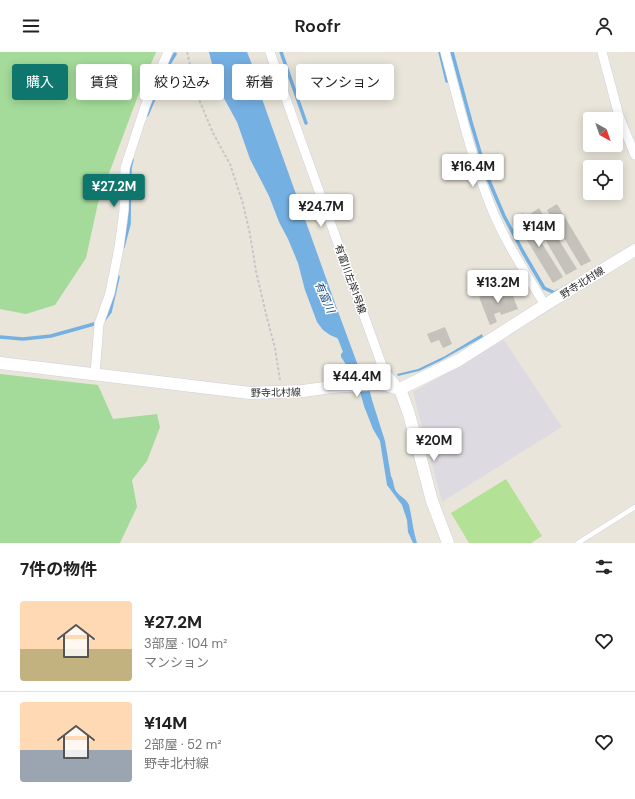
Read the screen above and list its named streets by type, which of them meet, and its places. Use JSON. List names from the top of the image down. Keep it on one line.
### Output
{"streets":{"street":["有富川左岸1号線","野寺北村線"]},"crossings":[["有富川左岸1号線","野寺北村線"]],"water":["有富川"],"north":"bottom right","page":{"header":"Roofr","chip":["購入","賃貸","絞り込み","新着","マンション"],"price":["¥16.4M","¥27.2M","¥24.7M","¥14M","¥13.2M","¥44.4M","¥20M"],"heading":"7件の物件","list":[{"name":"¥27.2M","note":"3部屋 · 104 m² · マンション"},{"name":"¥14M","note":"2部屋 · 52 m² · 野寺北村線"}]}}
